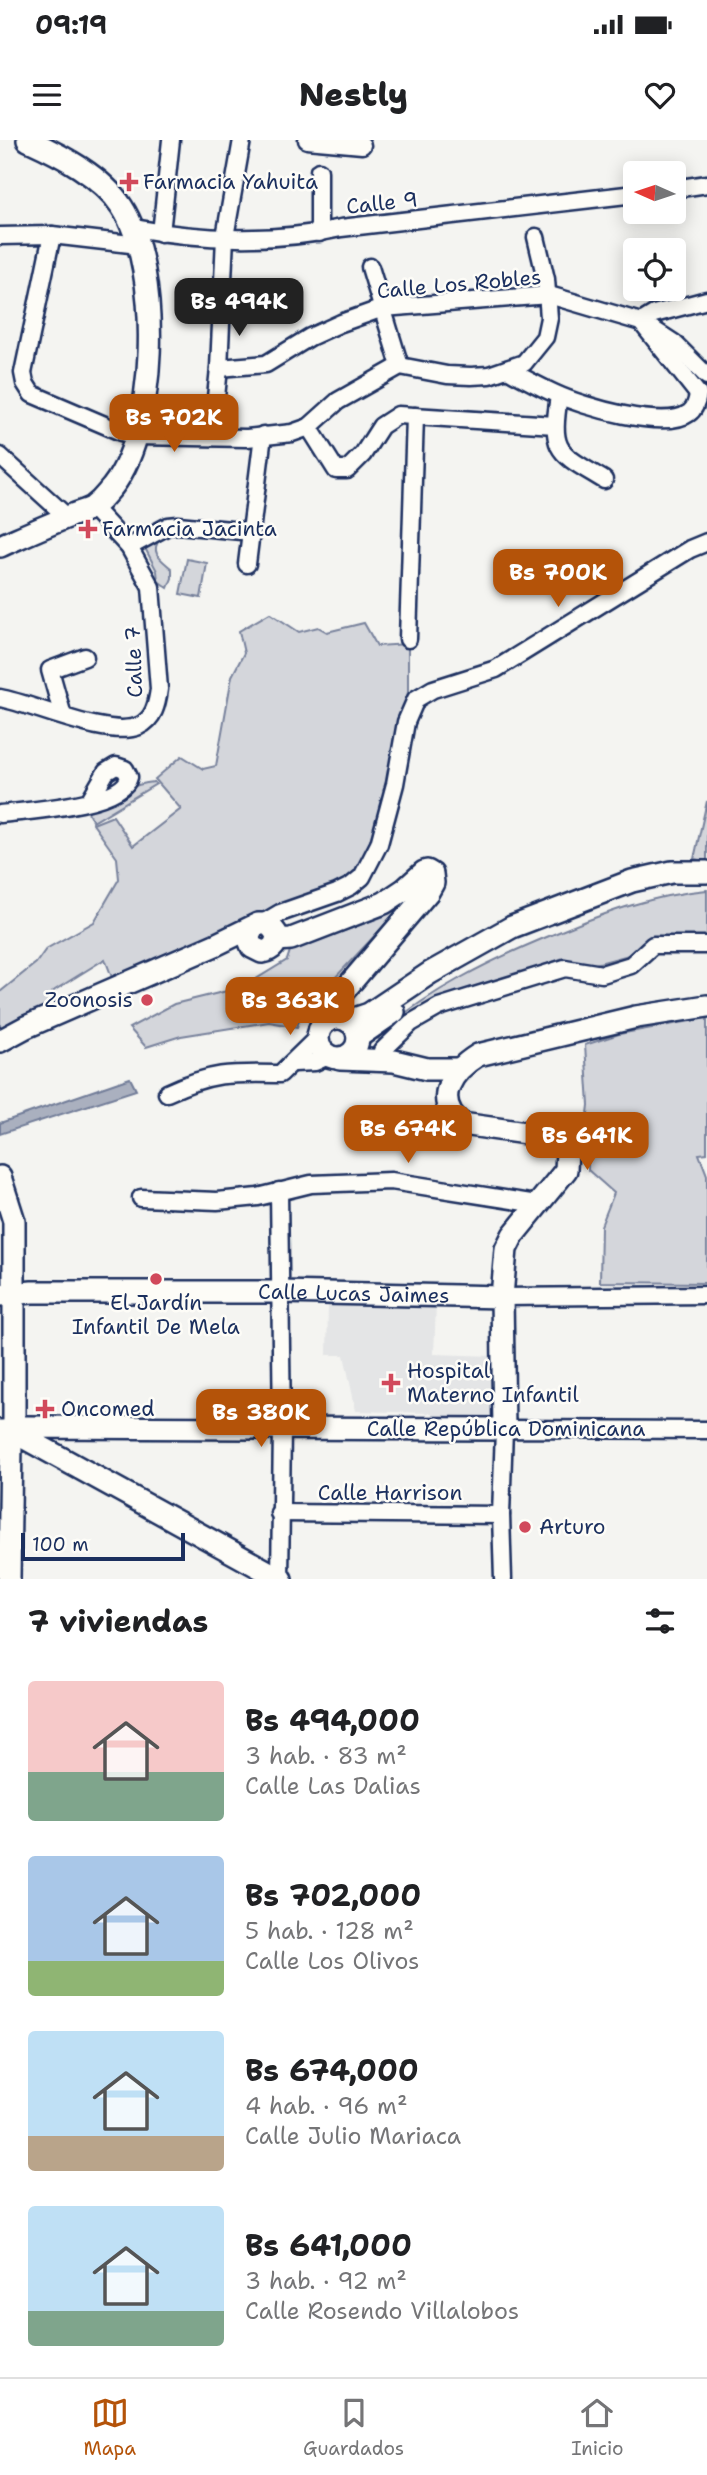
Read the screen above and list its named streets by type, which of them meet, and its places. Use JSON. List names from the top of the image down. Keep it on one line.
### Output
{"streets":{"main road":["Calle Lucas Jaimes","Calle República Dominicana"],"street":["Calle 9","Calle Los Robles","Calle 7","Calle Harrison"]},"places":{"health":["Farmacia Yahuita","Farmacia Jacinta","Hospital Materno Infantil","Oncomed"],"other":["Zoonosis","El Jardín Infantil De Mela","Arturo"]},"scale_bar":"100 m","north":"left","page":{"status":"09:19","header":"Nestly","price":["Bs 494K","Bs 702K","Bs 700K","Bs 363K","Bs 674K","Bs 641K","Bs 380K"],"scale":"100 m","heading":"7 viviendas","list":[{"name":"Bs 494,000","note":"3 hab. · 83 m² · Calle Las Dalias"},{"name":"Bs 702,000","note":"5 hab. · 128 m² · Calle Los Olivos"},{"name":"Bs 674,000","note":"4 hab. · 96 m² · Calle Julio Mariaca"},{"name":"Bs 641,000","note":"3 hab. · 92 m² · Calle Rosendo Villalobos"}],"tabs":["Mapa","Guardados","Inicio"]}}
